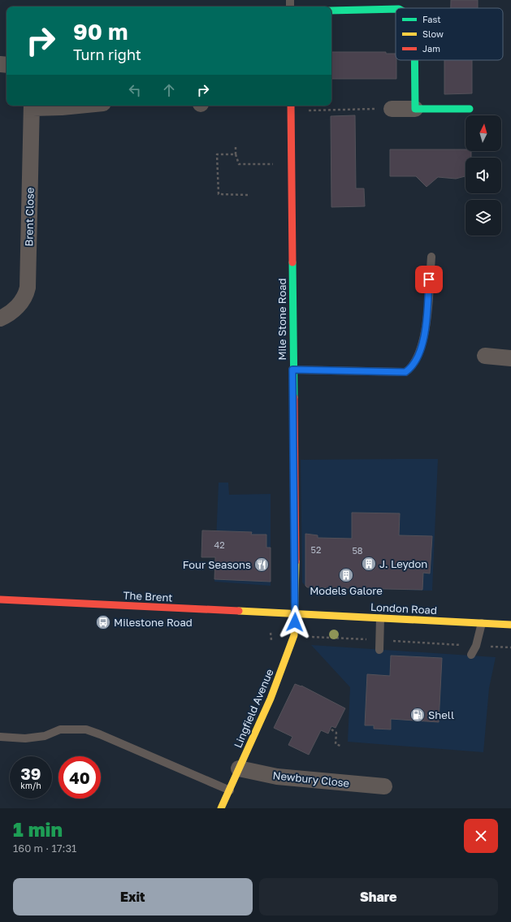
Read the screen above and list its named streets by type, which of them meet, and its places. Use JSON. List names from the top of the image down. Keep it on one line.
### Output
{"streets":{"street":["Brent Close","Mile Stone Road","The Brent","London Road","Lingfield Avenue","Newbury Close"]},"crossings":[["Mile Stone Road","The Brent"],["Mile Stone Road","London Road"],["Mile Stone Road","Lingfield Avenue"],["The Brent","London Road"],["The Brent","Lingfield Avenue"],["London Road","Lingfield Avenue"],["Lingfield Avenue","Newbury Close"]],"places":{"building":["J. Leydon","Models Galore"],"restaurant":["Four Seasons"],"bus stop":["Milestone Road"],"fuel station":["Shell"]},"house_numbers":["42","52","58"],"legend":["Fast","Slow","Jam"],"north":"top","page":{"turn":["90 m","Turn right"],"speed":"39 km/h","limit":"40","heading":["1 min","160 m · 17:31"],"buttons":["Exit","Share"]}}
